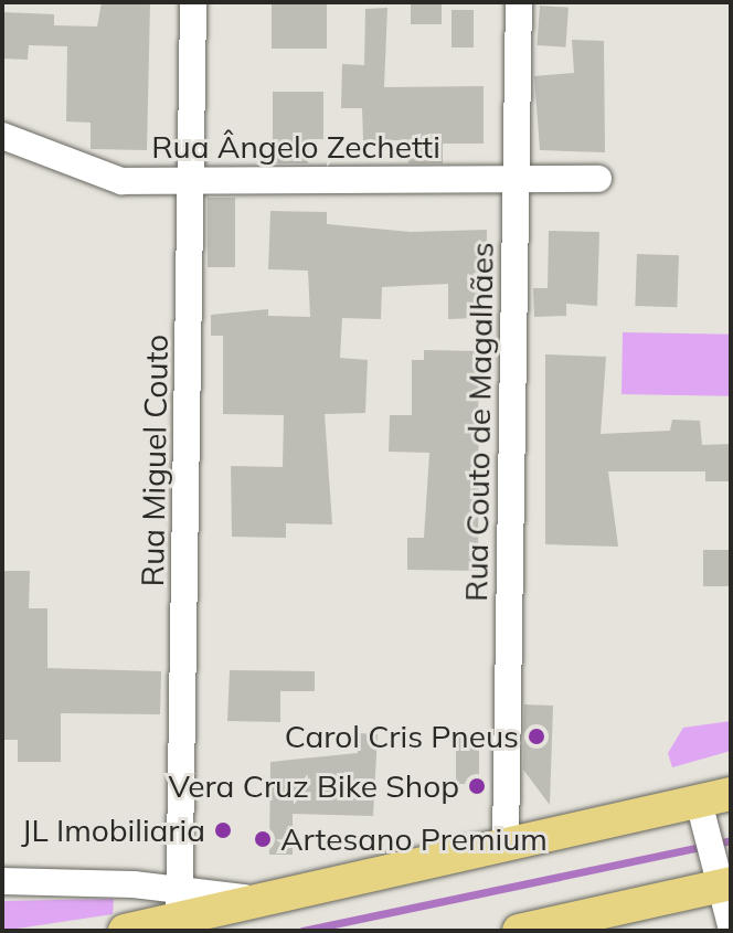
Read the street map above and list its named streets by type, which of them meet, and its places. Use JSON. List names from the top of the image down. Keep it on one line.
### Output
{"streets":{"street":["Rua Ângelo Zechetti","Rua Couto de Magalhães","Rua Miguel Couto"]},"crossings":[["Rua Ângelo Zechetti","Rua Couto de Magalhães"],["Rua Ângelo Zechetti","Rua Miguel Couto"]],"places":["Carol Cris Pneus","Vera Cruz Bike Shop","JL Imobiliaria","Artesano Premium"]}
